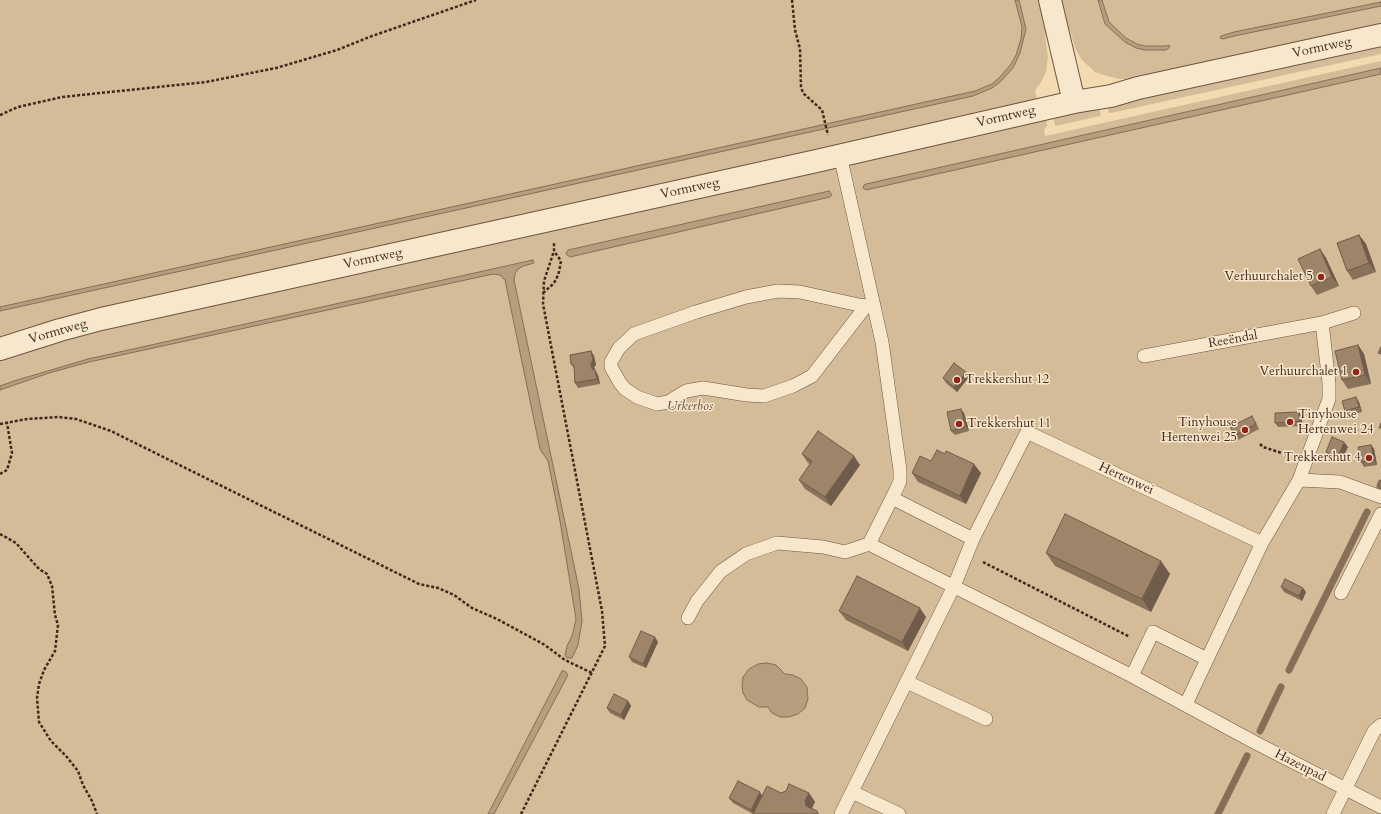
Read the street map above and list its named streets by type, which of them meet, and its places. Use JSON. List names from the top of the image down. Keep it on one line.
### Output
{"streets":{"street":["Vormtweg"],"lane":["Reeëndal","Hertenwei","Hazenpad"]},"parks":["Urkerbos"],"places":["Verhuurchalet 5","Verhuurchalet 1","Trekkershut 12","Tinyhouse Hertenwei 24","Trekkershut 11","Tinyhouse Hertenwei 25","Trekkershut 4"]}
